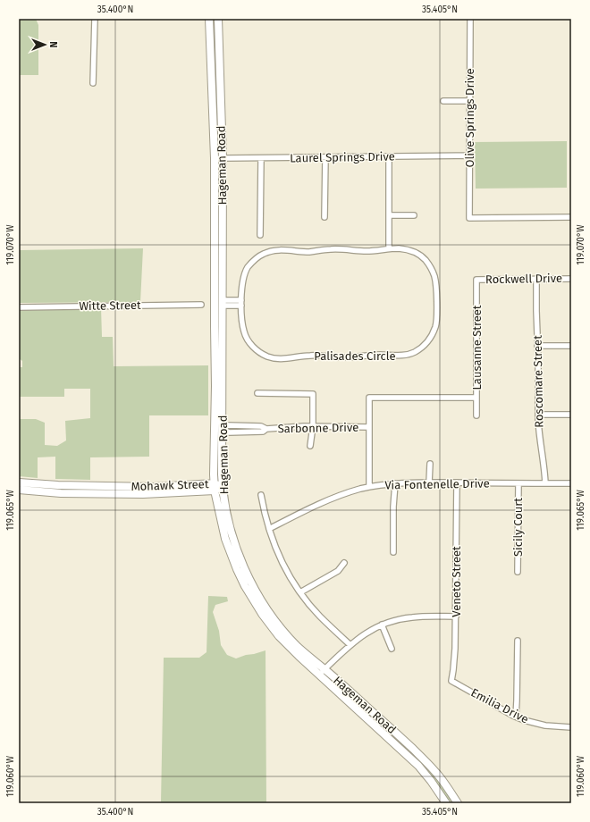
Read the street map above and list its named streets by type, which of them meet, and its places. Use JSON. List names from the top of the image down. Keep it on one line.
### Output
{"streets":{"main road":["Hageman Road","Mohawk Street"],"street":["Olive Springs Drive","Laurel Springs Drive","Rockwell Drive","Witte Street","Lausanne Street","Palisades Circle","Roscomare Street","Sarbonne Drive","Via Fontenelle Drive","Sicily Court","Veneto Street","Emilia Drive"]},"crossings":[["Olive Springs Drive","Laurel Springs Drive"],["Laurel Springs Drive","Hageman Road"],["Hageman Road","Sarbonne Drive"],["Hageman Road","Mohawk Street"],["Rockwell Drive","Lausanne Street"],["Rockwell Drive","Roscomare Street"],["Roscomare Street","Via Fontenelle Drive"],["Via Fontenelle Drive","Sicily Court"],["Via Fontenelle Drive","Veneto Street"],["Veneto Street","Emilia Drive"]],"north":"right","coordinates":["35.400°N","35.405°N","119.070°W","119.065°W","119.060°W"]}
